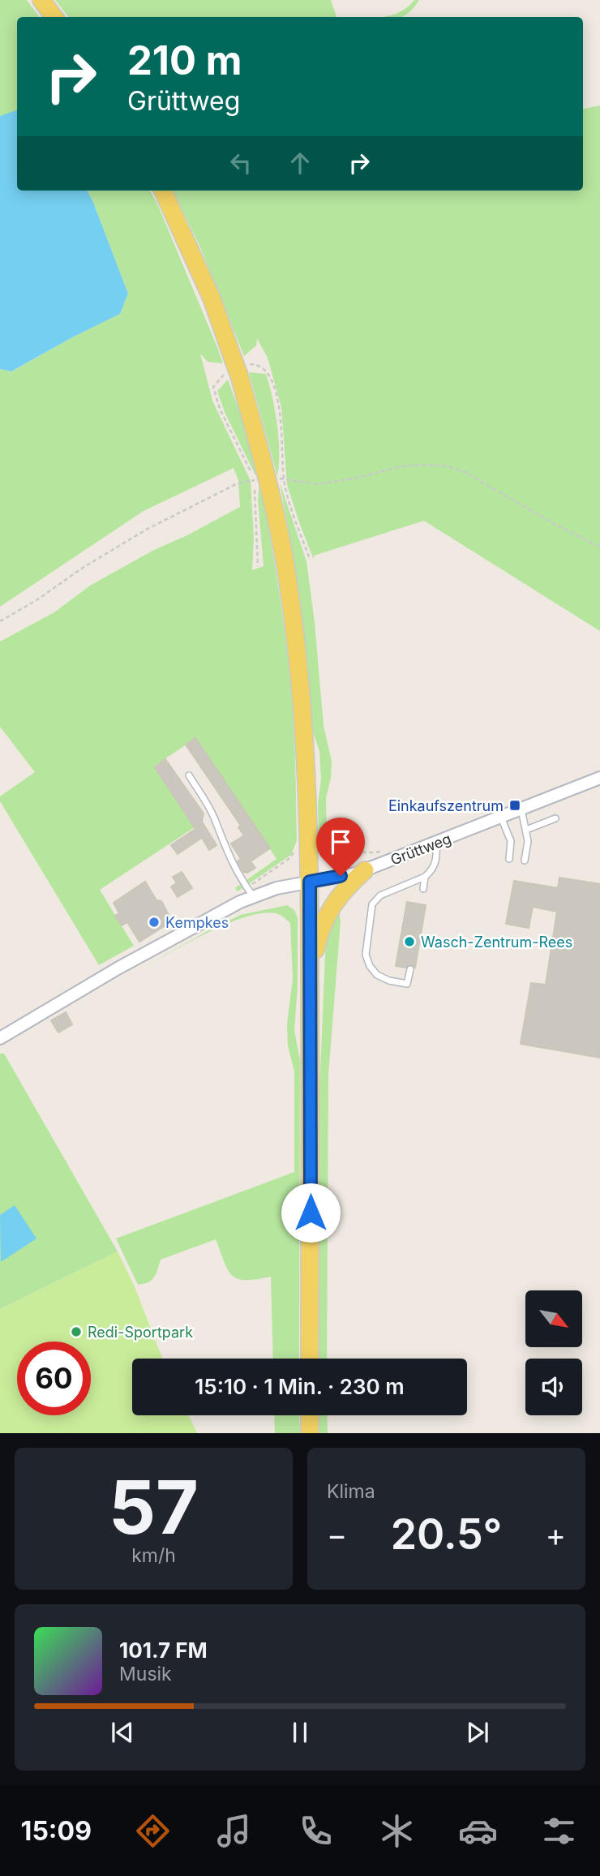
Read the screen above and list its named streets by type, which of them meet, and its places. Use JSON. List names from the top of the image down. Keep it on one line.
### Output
{"streets":{"street":["Grüttweg"]},"places":{"transit":["Einkaufszentrum"],"other":["Kempkes","Wasch-Zentrum-Rees","Redi-Sportpark"]},"north":"bottom right","page":{"turn":["210 m","Grüttweg"],"limit":"60","trip":"15:10 · 1 Min. · 230 m","tile":[["57","km/h"],"Klima"],"heat":["−","20.5°","+"],"song":["101.7 FM","Musik"],"tabs":"15:09"}}
